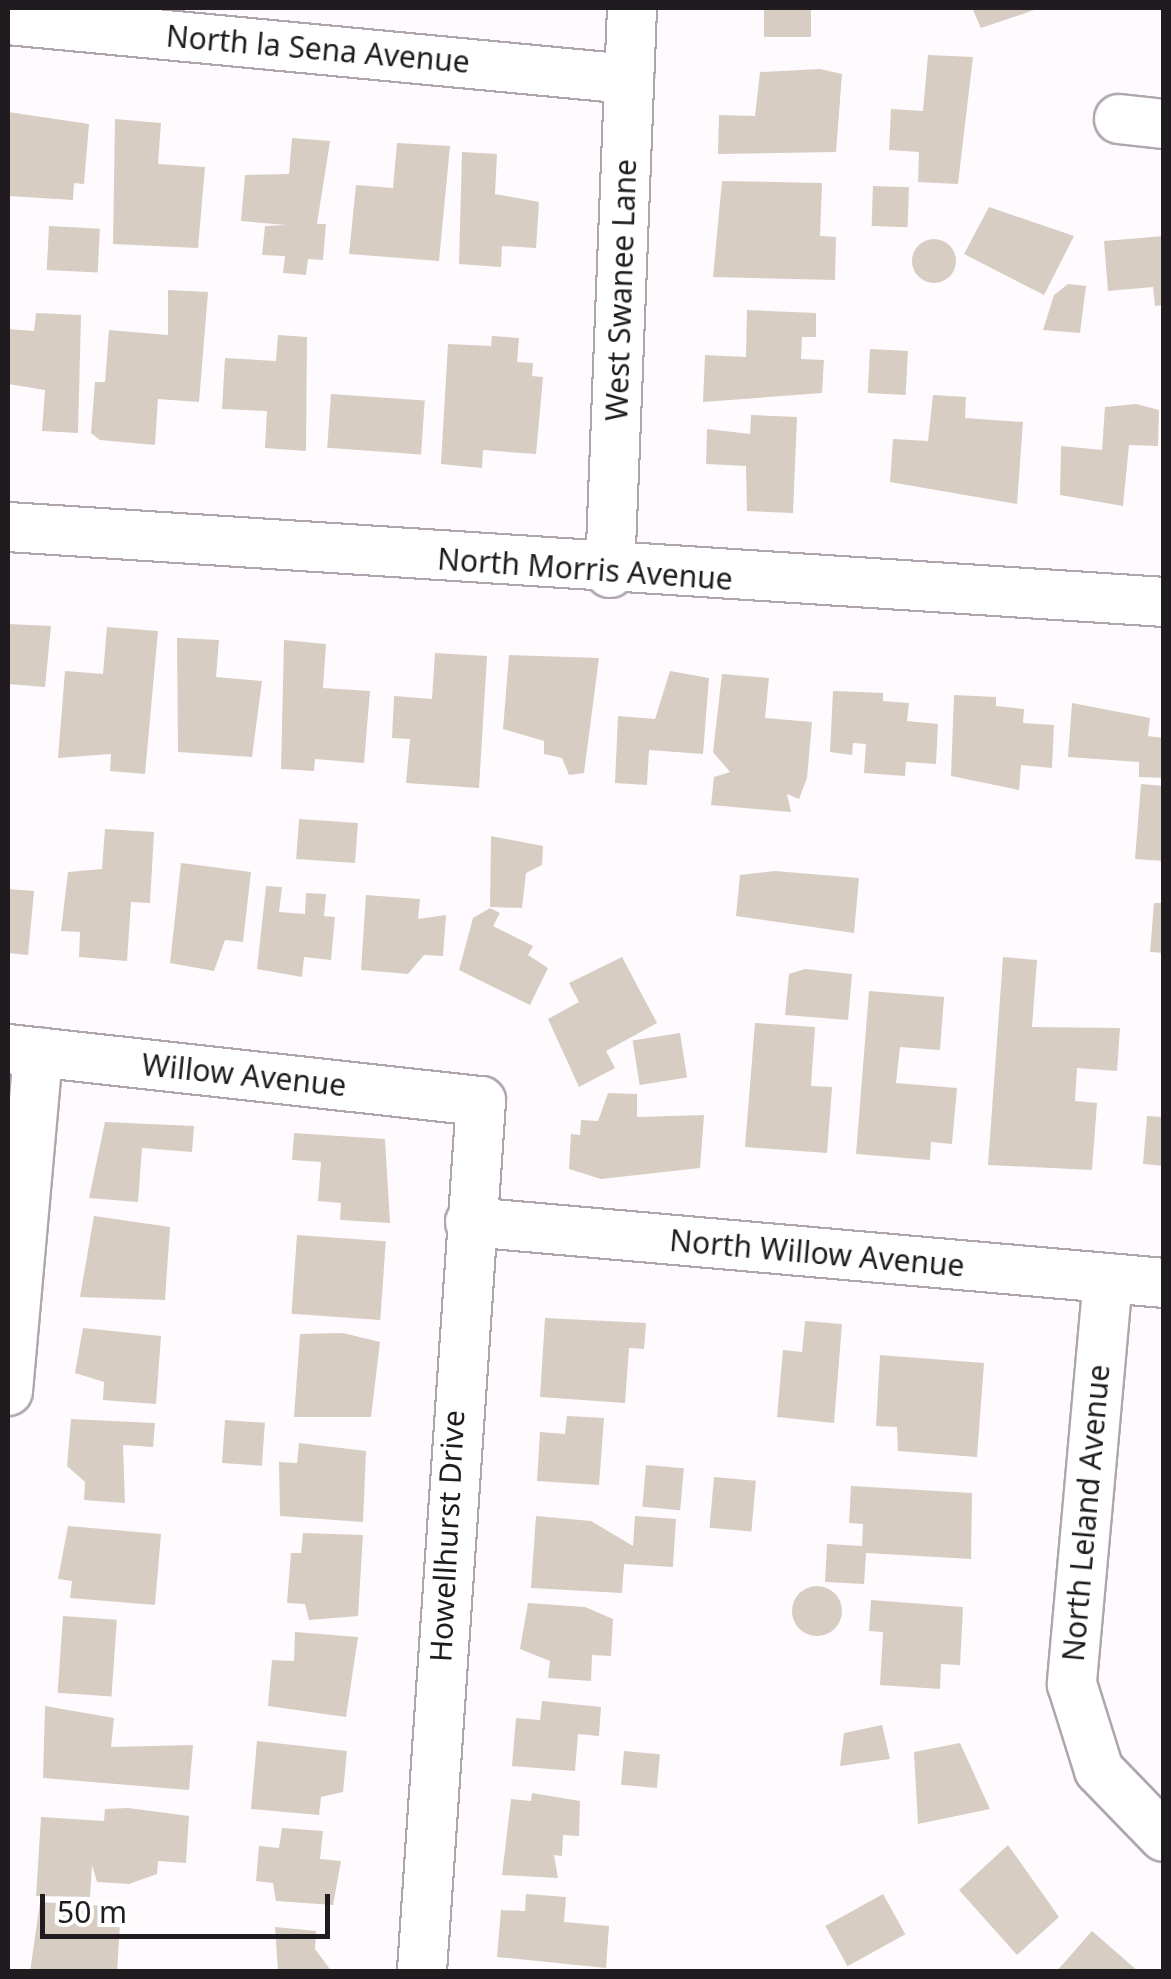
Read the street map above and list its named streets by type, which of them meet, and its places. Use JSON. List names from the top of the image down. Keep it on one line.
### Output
{"streets":{"street":["North la Sena Avenue","West Swanee Lane","North Morris Avenue","Willow Avenue","North Willow Avenue","North Leland Avenue","Howellhurst Drive"]},"crossings":[["North la Sena Avenue","West Swanee Lane"],["West Swanee Lane","North Morris Avenue"],["Willow Avenue","Howellhurst Drive"],["North Willow Avenue","North Leland Avenue"],["North Willow Avenue","Howellhurst Drive"]],"scale_bar":"50 m"}
